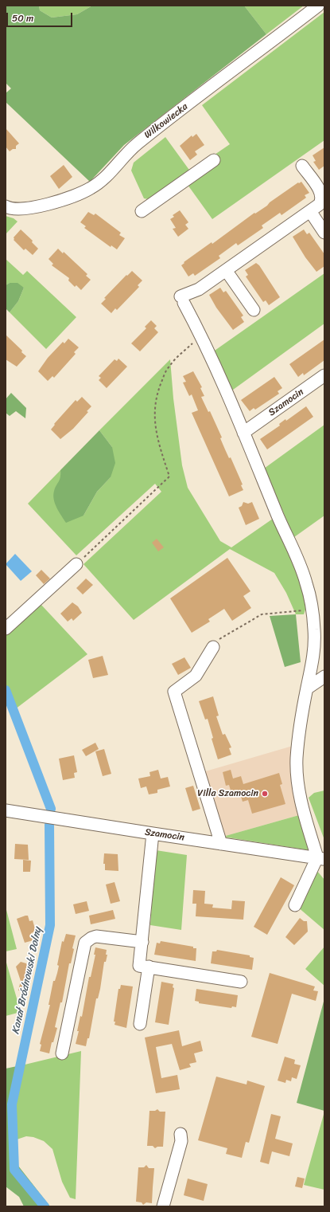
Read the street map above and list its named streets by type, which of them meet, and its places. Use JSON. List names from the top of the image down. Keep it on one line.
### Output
{"streets":{"street":["Wilkowiecka","Szamocin"]},"water":["Kanał Bródnowski Dolny"],"places":["Villa Szamocin"],"scale_bar":"50 m"}
